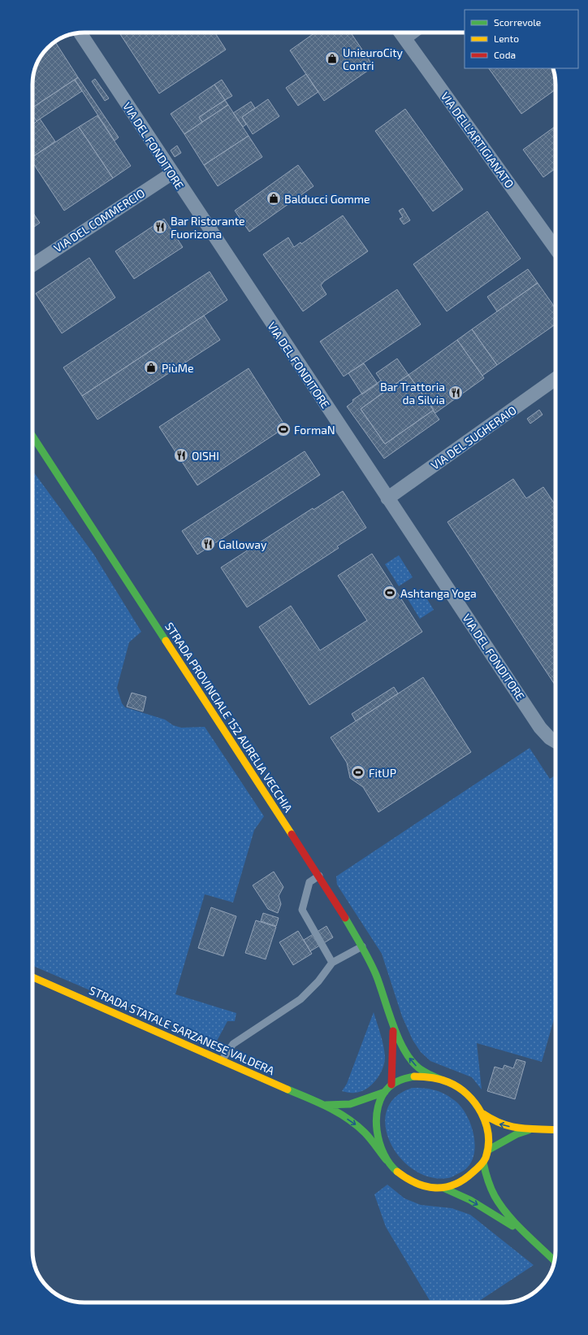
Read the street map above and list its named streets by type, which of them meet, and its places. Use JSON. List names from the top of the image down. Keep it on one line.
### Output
{"streets":{"main road":["STRADA PROVINCIALE 152 AURELIA VECCHIA","STRADA STATALE SARZANESE VALDERA"],"street":["VIA DELL'ARTIGIANATO","VIA DEL FONDITORE","VIA DEL COMMERCIO","VIA DEL SUGHERAIO"]},"crossings":[["VIA DEL FONDITORE","VIA DEL COMMERCIO"],["VIA DEL FONDITORE","VIA DEL SUGHERAIO"],["STRADA PROVINCIALE 152 AURELIA VECCHIA","STRADA STATALE SARZANESE VALDERA"]],"places":{"shop":["UnieuroCity Contri","Balducci Gomme","PiùMe"],"restaurant":["Bar Ristorante Fuorizona","Bar Trattoria da Silvia","OISHI","Galloway"],"sports":["FormaN","Ashtanga Yoga","FitUP"]},"legend":["Scorrevole","Lento","Coda"]}
